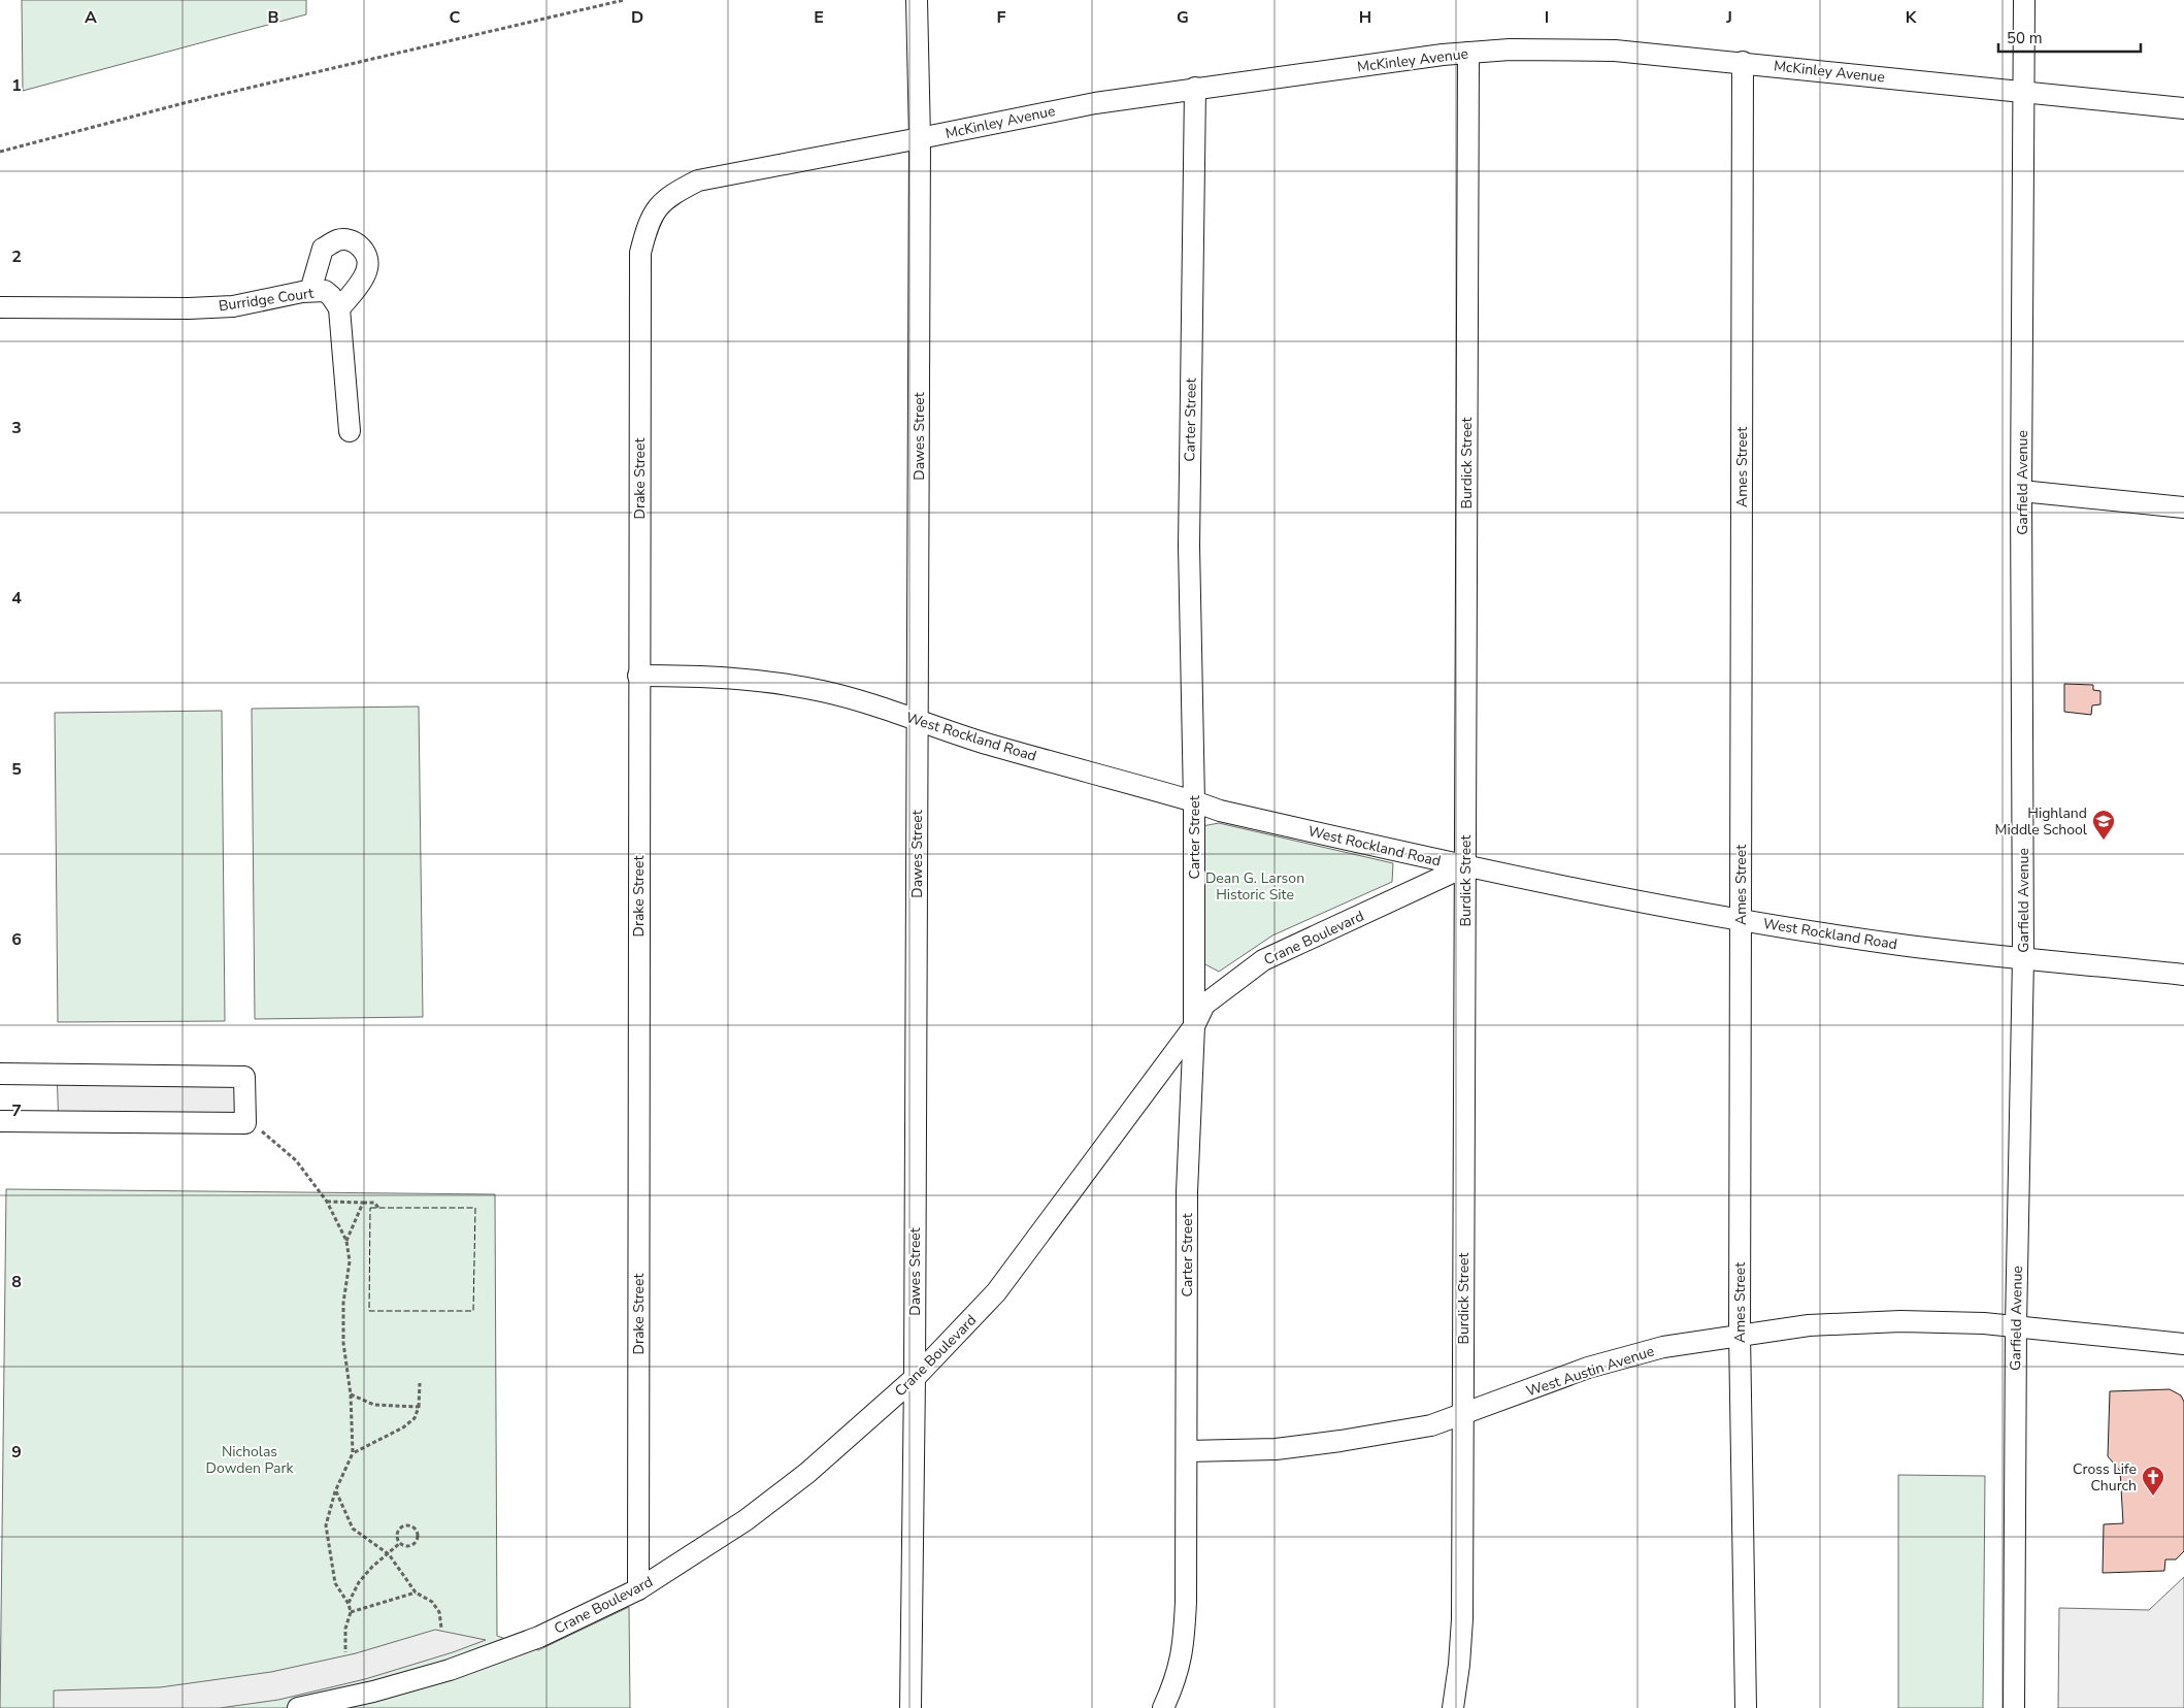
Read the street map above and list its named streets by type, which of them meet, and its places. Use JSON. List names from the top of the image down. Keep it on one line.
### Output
{"streets":{"street":["McKinley Avenue","Burridge Court","Carter Street","Dawes Street","Burdick Street","Ames Street","Drake Street","Garfield Avenue","West Rockland Road","Crane Boulevard","West Austin Avenue"]},"crossings":[["McKinley Avenue","Carter Street"],["McKinley Avenue","Dawes Street"],["McKinley Avenue","Burdick Street"],["McKinley Avenue","Ames Street"],["McKinley Avenue","Drake Street"],["McKinley Avenue","Garfield Avenue"],["Carter Street","West Rockland Road"],["Carter Street","Crane Boulevard"],["Carter Street","West Austin Avenue"],["Dawes Street","West Rockland Road"],["Dawes Street","Crane Boulevard"],["Burdick Street","West Rockland Road"],["Burdick Street","Crane Boulevard"],["Burdick Street","West Austin Avenue"],["Ames Street","West Rockland Road"],["Ames Street","West Austin Avenue"],["Drake Street","West Rockland Road"],["Drake Street","Crane Boulevard"],["Garfield Avenue","West Rockland Road"],["Garfield Avenue","West Austin Avenue"],["West Rockland Road","Crane Boulevard"]],"parks":["Dean G. Larson Historic Site","Nicholas Dowden Park"],"places":{"school or university":["Highland Middle School"],"church":["Cross Life Church"]},"scale_bar":"50 m","grid":{"columns":["A","B","C","D","E","F","G","H","I","J","K"],"rows":["1","2","3","4","5","6","7","8","9"]}}
